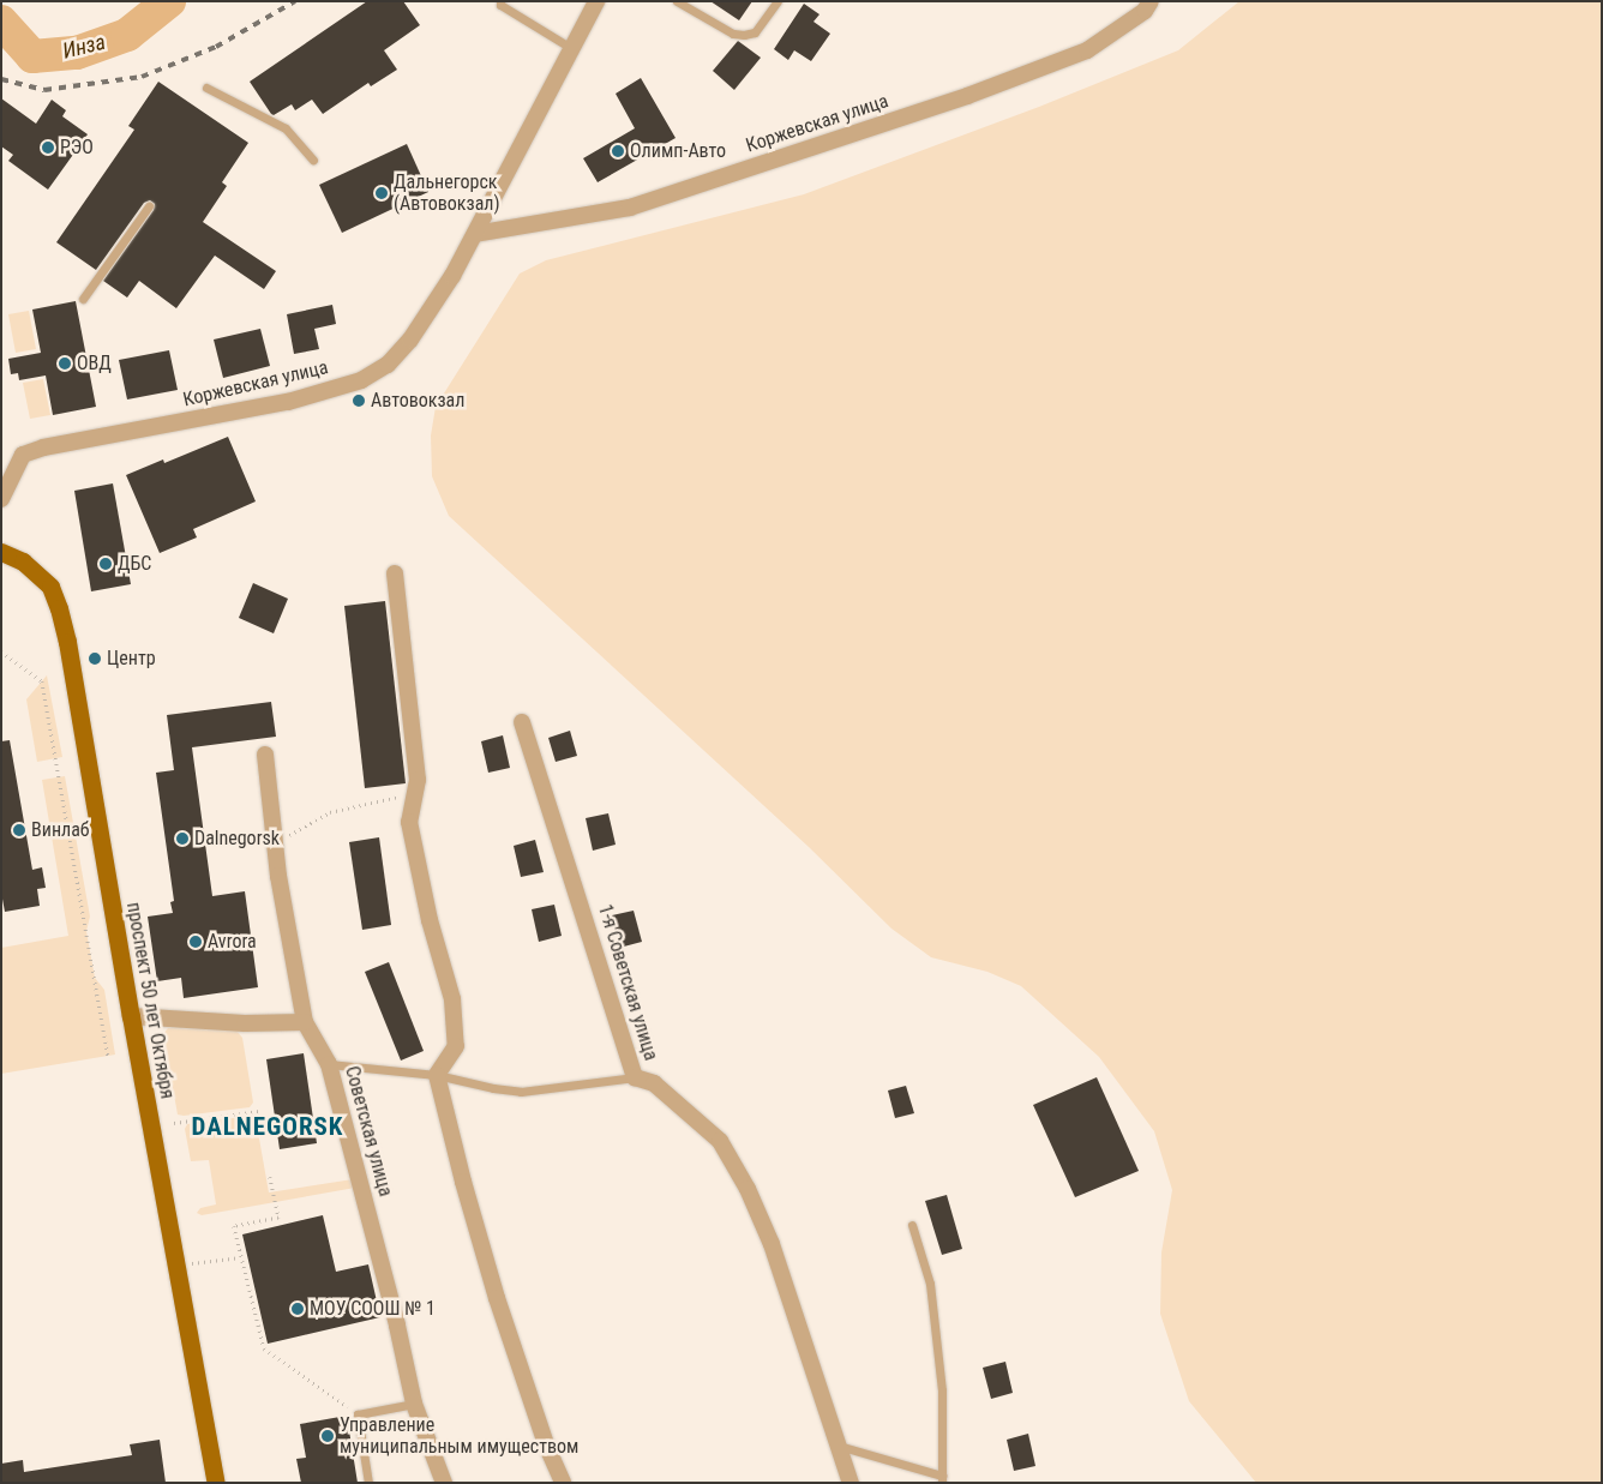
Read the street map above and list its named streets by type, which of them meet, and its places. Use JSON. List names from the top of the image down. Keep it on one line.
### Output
{"streets":{"main road":["проспект 50 лет Октября"],"street":["Коржевская улица","1-я Советская улица","Советская улица"]},"districts":["DALNEGORSK"],"water":["Инза"],"places":["РЭО","Олимп-Авто","Дальнегорск (Автовокзал)","ОВД","Автовокзал","ДБС","Центр","Винлаб","Dalnegorsk","Avrora","МОУ СООШ № 1","Управление муниципальным имуществом"]}
